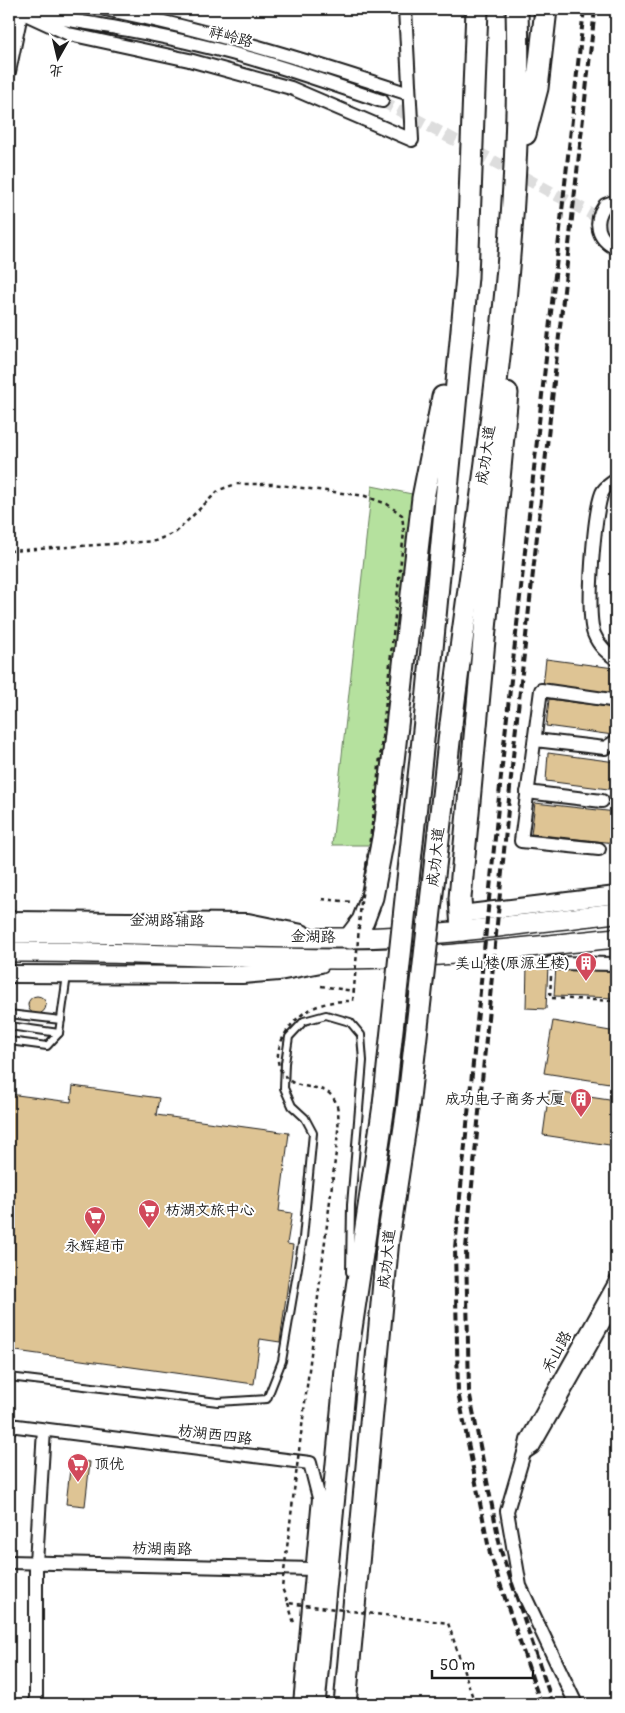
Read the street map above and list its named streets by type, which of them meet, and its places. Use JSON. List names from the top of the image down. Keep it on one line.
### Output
{"streets":{"highway":["成功大道"],"main road":["金湖路"],"street":["祥岭路","金湖路辅路","禾山路","枋湖西四路","枋湖南路"]},"crossings":[["金湖路辅路","金湖路"],["枋湖西四路","枋湖南路"]],"places":{"building":["美山楼(原源生楼)","成功电子商务大厦"],"supermarket":["枋湖文旅中心","永辉超市","顶优"]},"scale_bar":"50 m","north":"bottom"}
